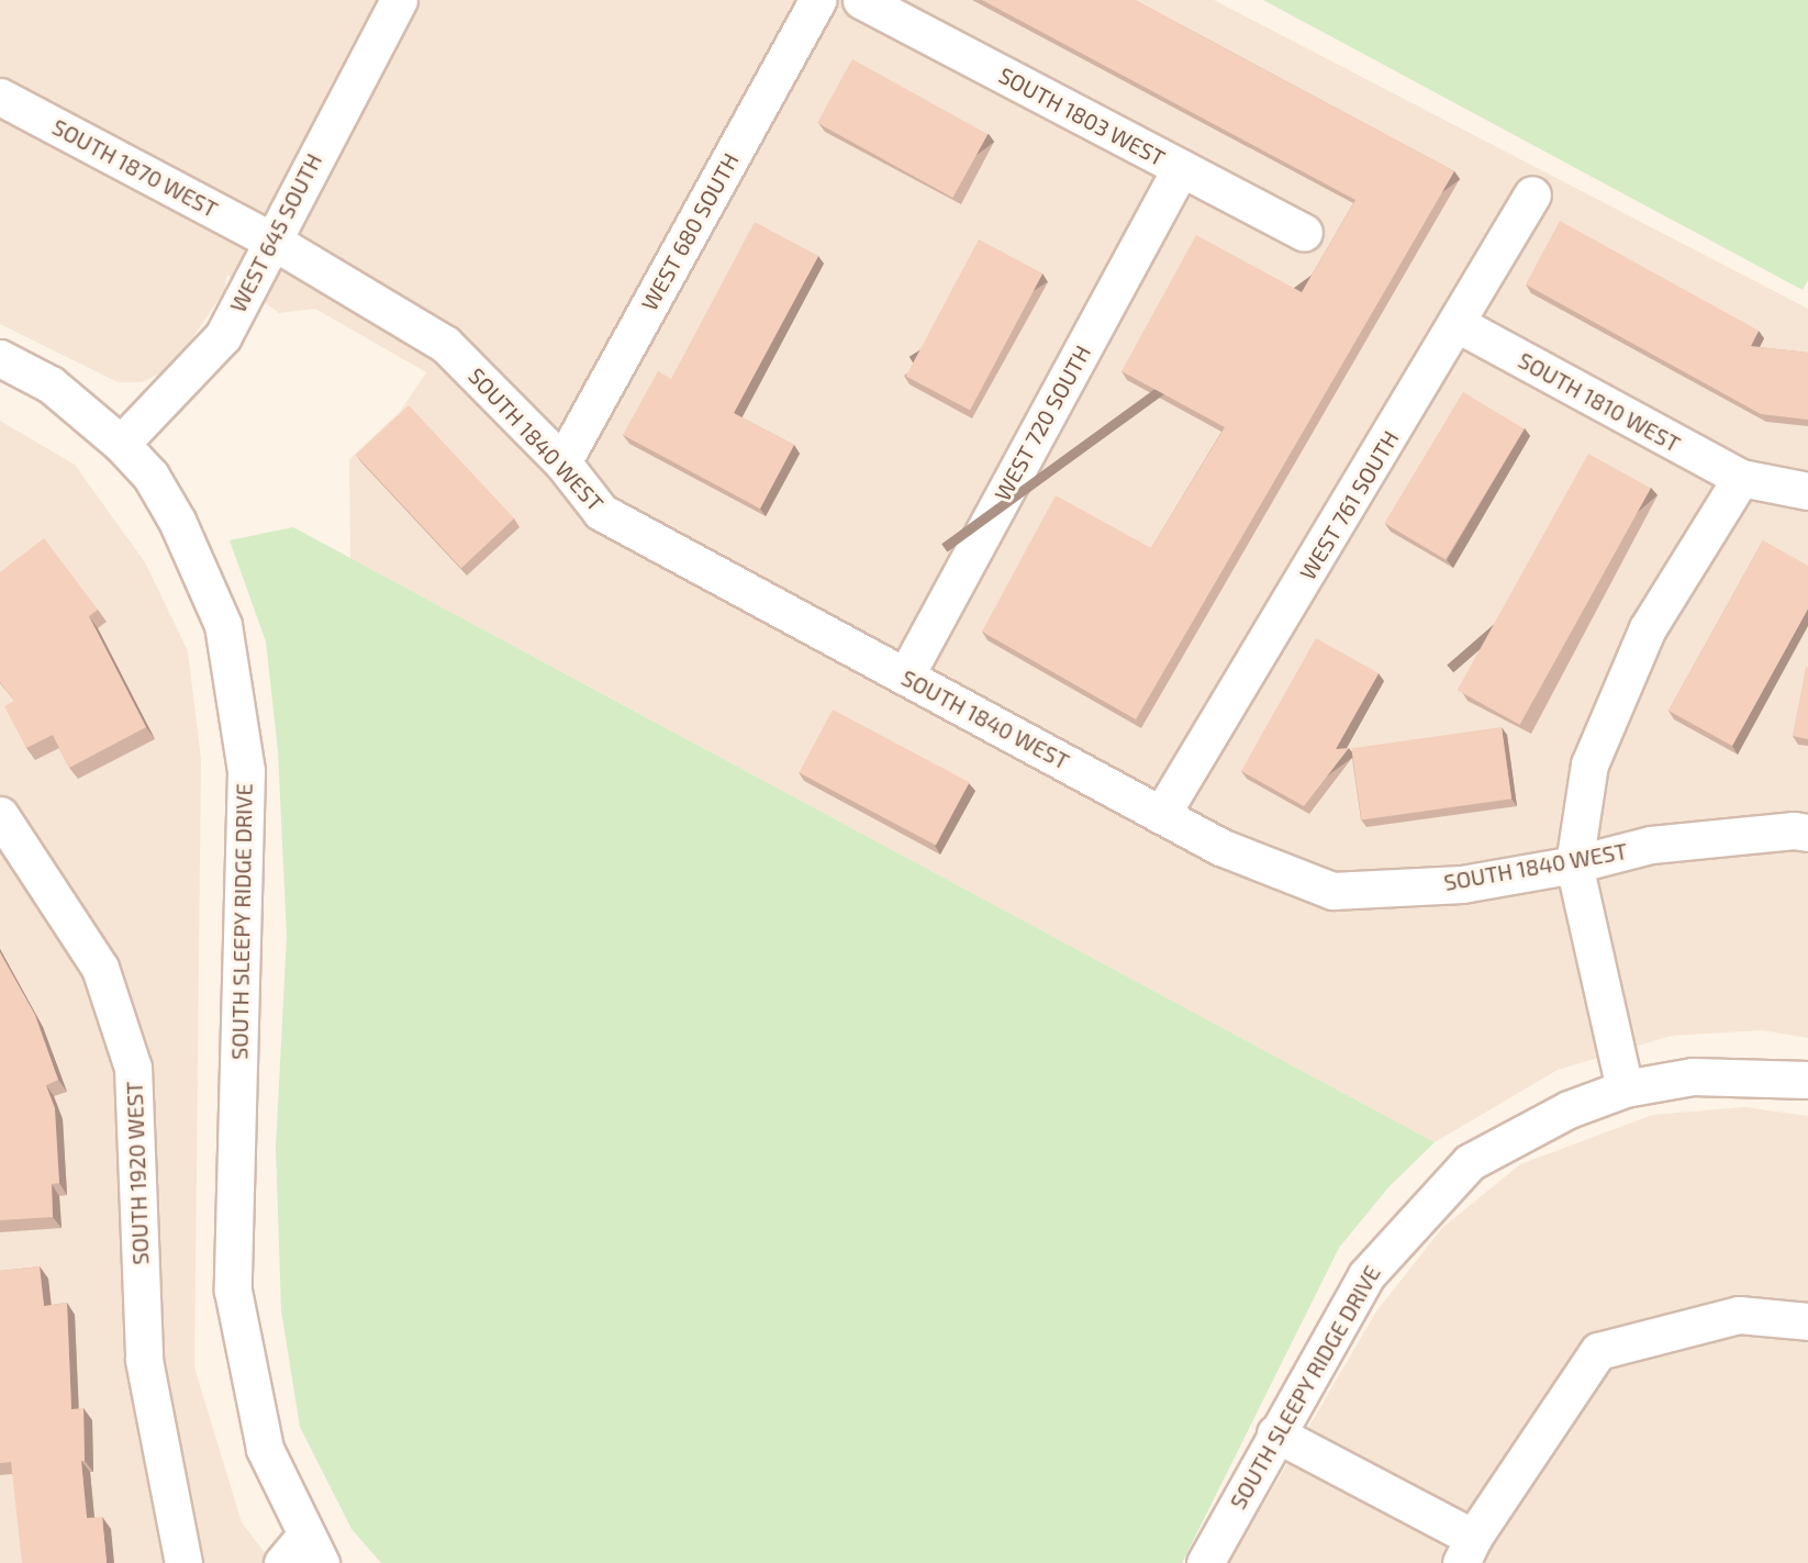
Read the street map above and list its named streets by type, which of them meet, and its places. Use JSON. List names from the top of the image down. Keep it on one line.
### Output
{"streets":{"street":["SOUTH 1803 WEST","SOUTH 1870 WEST","WEST 680 SOUTH","WEST 645 SOUTH","SOUTH 1810 WEST","WEST 720 SOUTH","SOUTH 1840 WEST","WEST 761 SOUTH","SOUTH SLEEPY RIDGE DRIVE","SOUTH 1920 WEST"]},"crossings":[["SOUTH 1803 WEST","WEST 720 SOUTH"],["SOUTH 1870 WEST","WEST 645 SOUTH"],["SOUTH 1870 WEST","SOUTH 1840 WEST"],["WEST 680 SOUTH","SOUTH 1840 WEST"],["WEST 645 SOUTH","SOUTH 1840 WEST"],["WEST 645 SOUTH","SOUTH SLEEPY RIDGE DRIVE"],["SOUTH 1810 WEST","WEST 761 SOUTH"],["WEST 720 SOUTH","SOUTH 1840 WEST"],["SOUTH 1840 WEST","WEST 761 SOUTH"]]}
